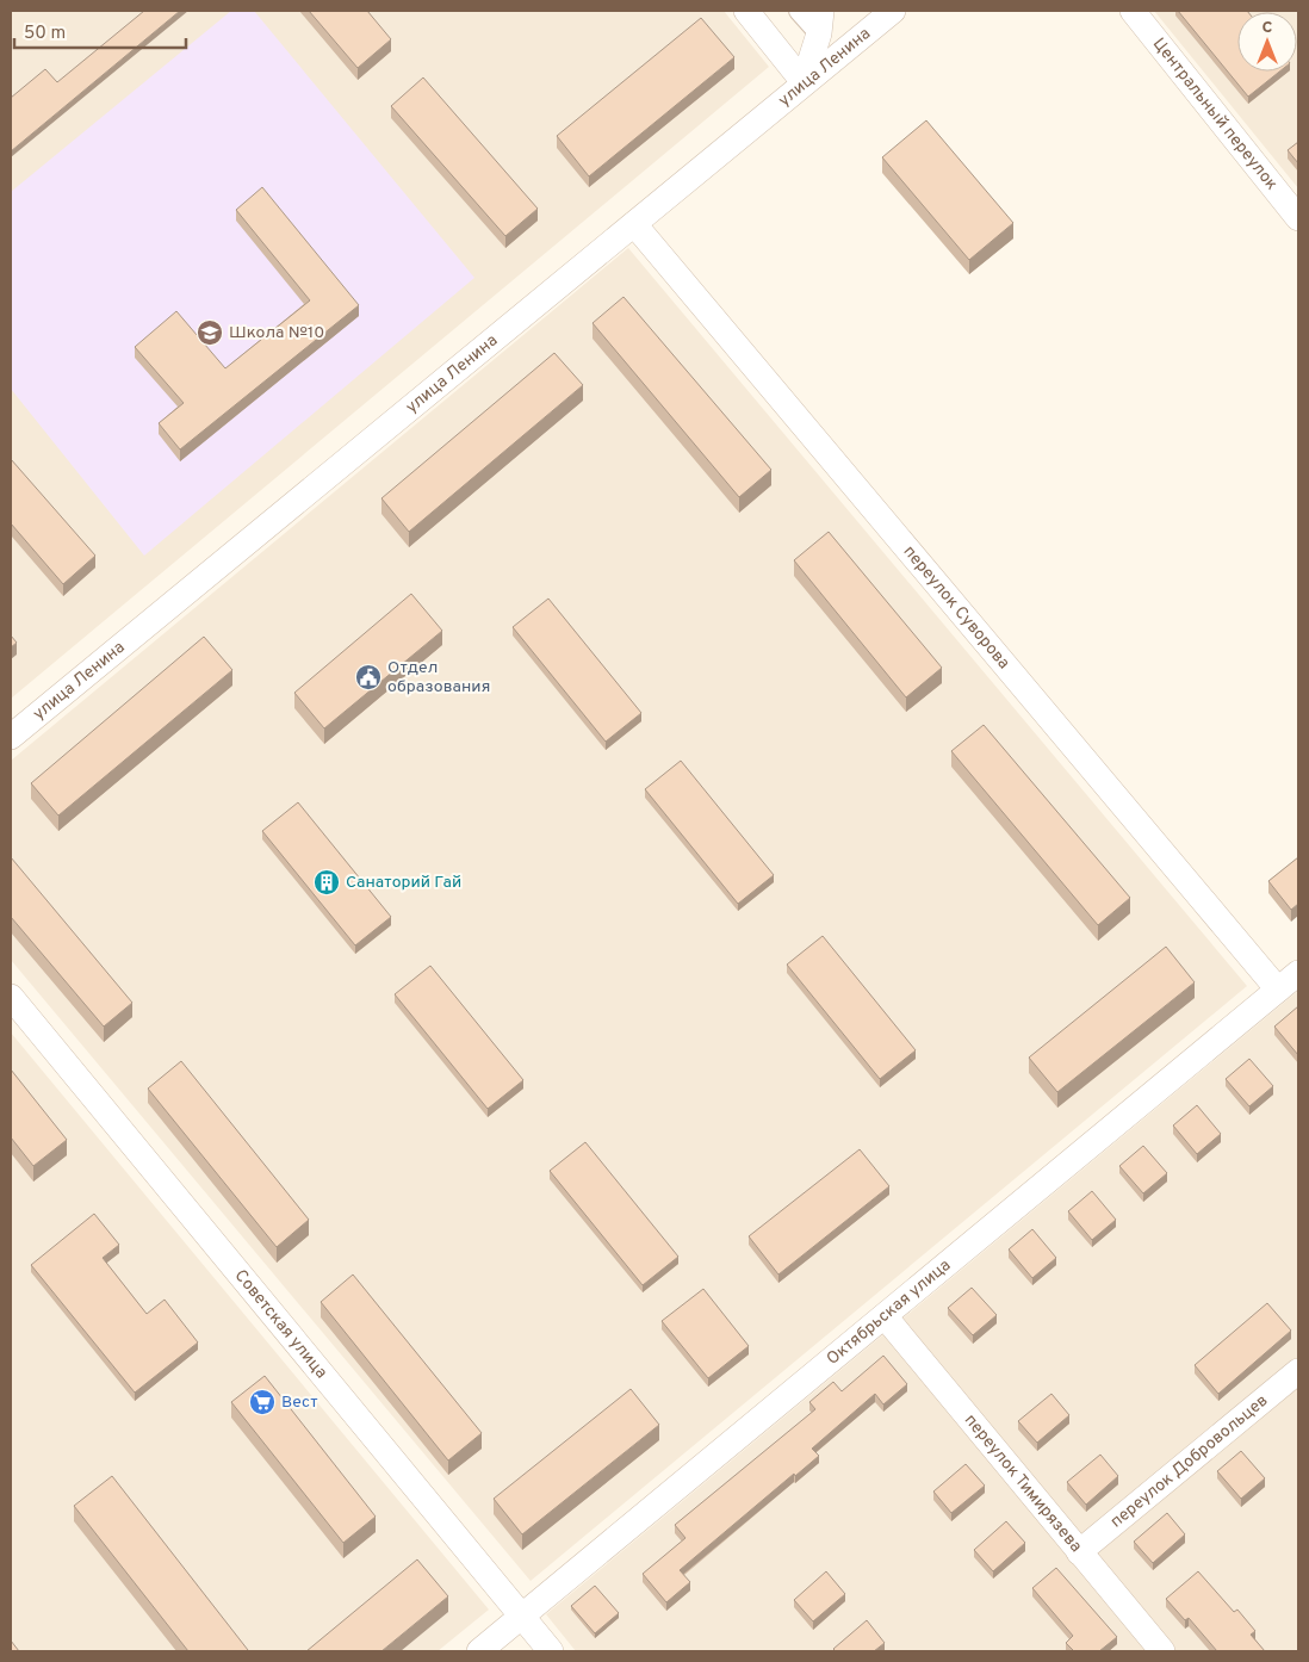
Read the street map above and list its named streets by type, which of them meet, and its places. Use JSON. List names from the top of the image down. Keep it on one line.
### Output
{"streets":{"street":["улица Ленина","Центральный переулок","переулок Суворова","Октябрьская улица","Советская улица","переулок Добровольцев","переулок Тимирязева"]},"crossings":[["улица Ленина","переулок Суворова"],["переулок Суворова","Октябрьская улица"],["Октябрьская улица","Советская улица"],["Октябрьская улица","переулок Тимирязева"],["переулок Добровольцев","переулок Тимирязева"]],"places":{"school or university":["Школа №10"],"public building":["Отдел образования"],"building":["Санаторий Гай"],"supermarket":["Вест"]},"scale_bar":"50 m","north":"top"}
